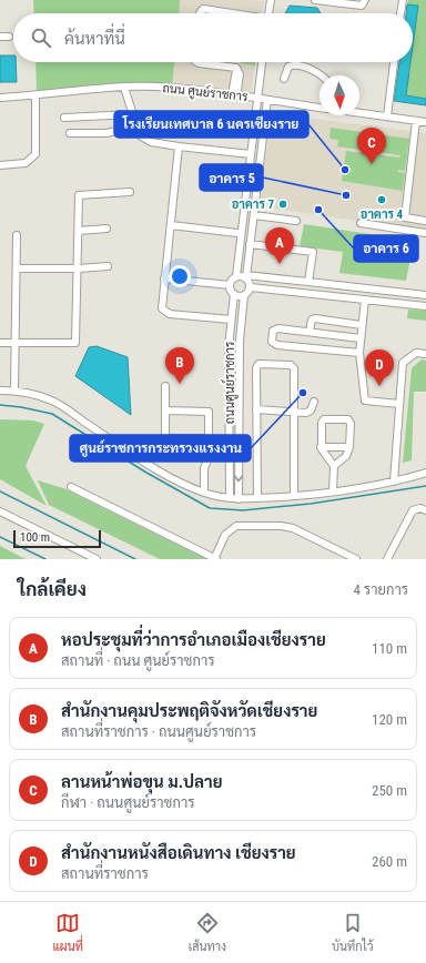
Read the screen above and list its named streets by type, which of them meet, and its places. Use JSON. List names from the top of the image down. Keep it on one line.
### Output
{"streets":{"street":["ถนน ศูนย์ราชการ","ถนนศูนย์ราชการ"]},"crossings":[["ถนน ศูนย์ราชการ","ถนนศูนย์ราชการ"]],"places":["โรงเรียนเทศบาล 6 นครเชียงราย","อาคาร 5","อาคาร 4","อาคาร 7","อาคาร 6","ศูนย์ราชการกระทรวงแรงงาน"],"scale_bar":"100 m","north":"bottom","page":{"search":"ค้นหาที่นี่","pins":["C","A","B","D"],"scale":"100 m","heading":["ใกล้เคียง","4 รายการ"],"list":[{"mark":"A","name":"หอประชุมที่ว่าการอำเภอเมืองเชียงราย","note":"สถานที่ · ถนน ศูนย์ราชการ","value":"110 m"},{"mark":"B","name":"สำนักงานคุมประพฤติจังหวัดเชียงราย","note":"สถานที่ราชการ · ถนนศูนย์ราชการ","value":"120 m"},{"mark":"C","name":"ลานหน้าพ่อขุน ม.ปลาย","note":"กีฬา · ถนนศูนย์ราชการ","value":"250 m"},{"mark":"D","name":"สำนักงานหนังสือเดินทาง เชียงราย","note":"สถานที่ราชการ","value":"260 m"}],"nav":["แผนที่","เส้นทาง","บันทึกไว้"]}}
